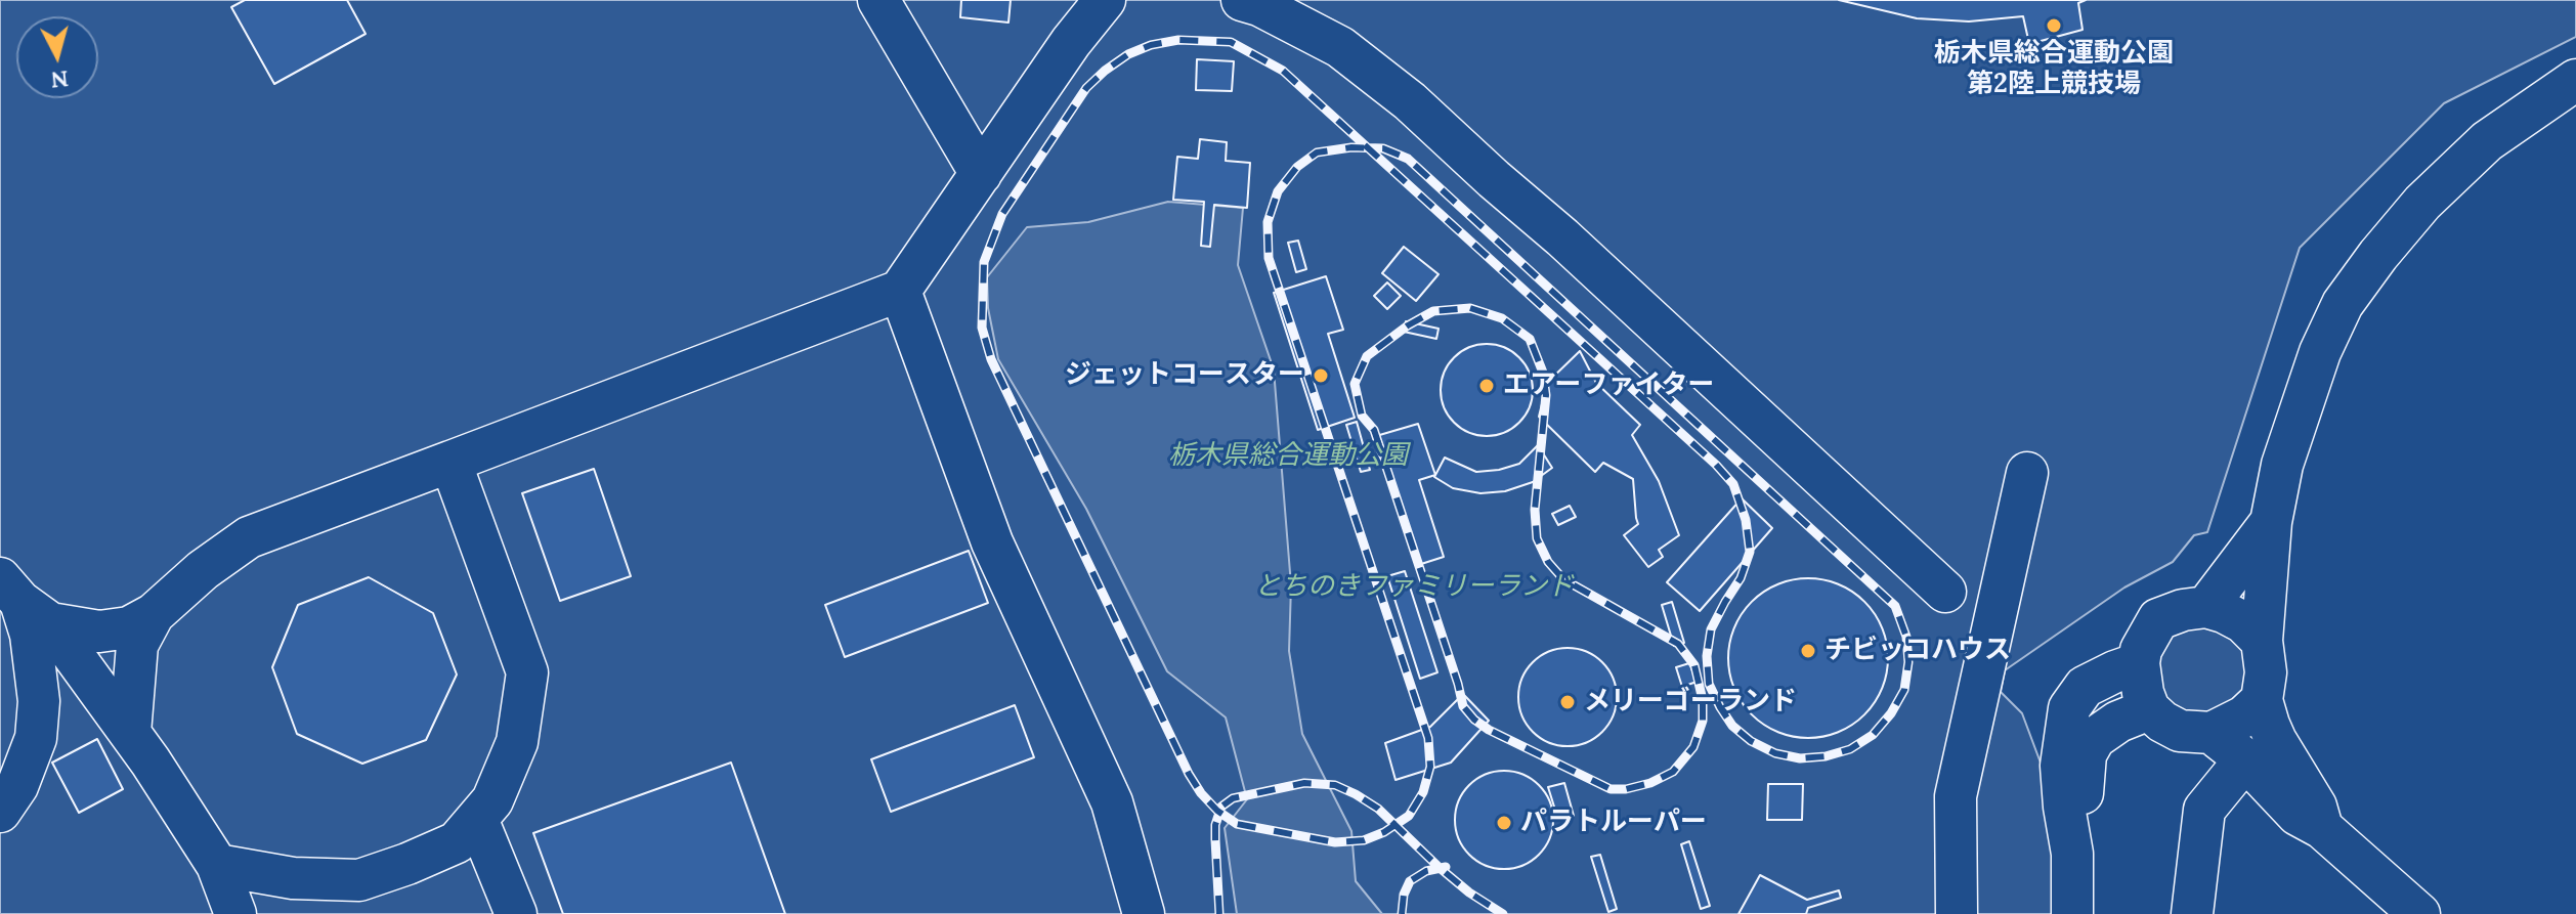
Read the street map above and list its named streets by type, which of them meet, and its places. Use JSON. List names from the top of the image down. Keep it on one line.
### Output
{"parks":["栃木県総合運動公園","とちのきファミリーランド"],"places":["栃木県総合運動公園 第2陸上競技場","ジェットコースター","エアーファイター","チビッコハウス","メリーゴーランド","パラトルーパー"],"north":"bottom"}
